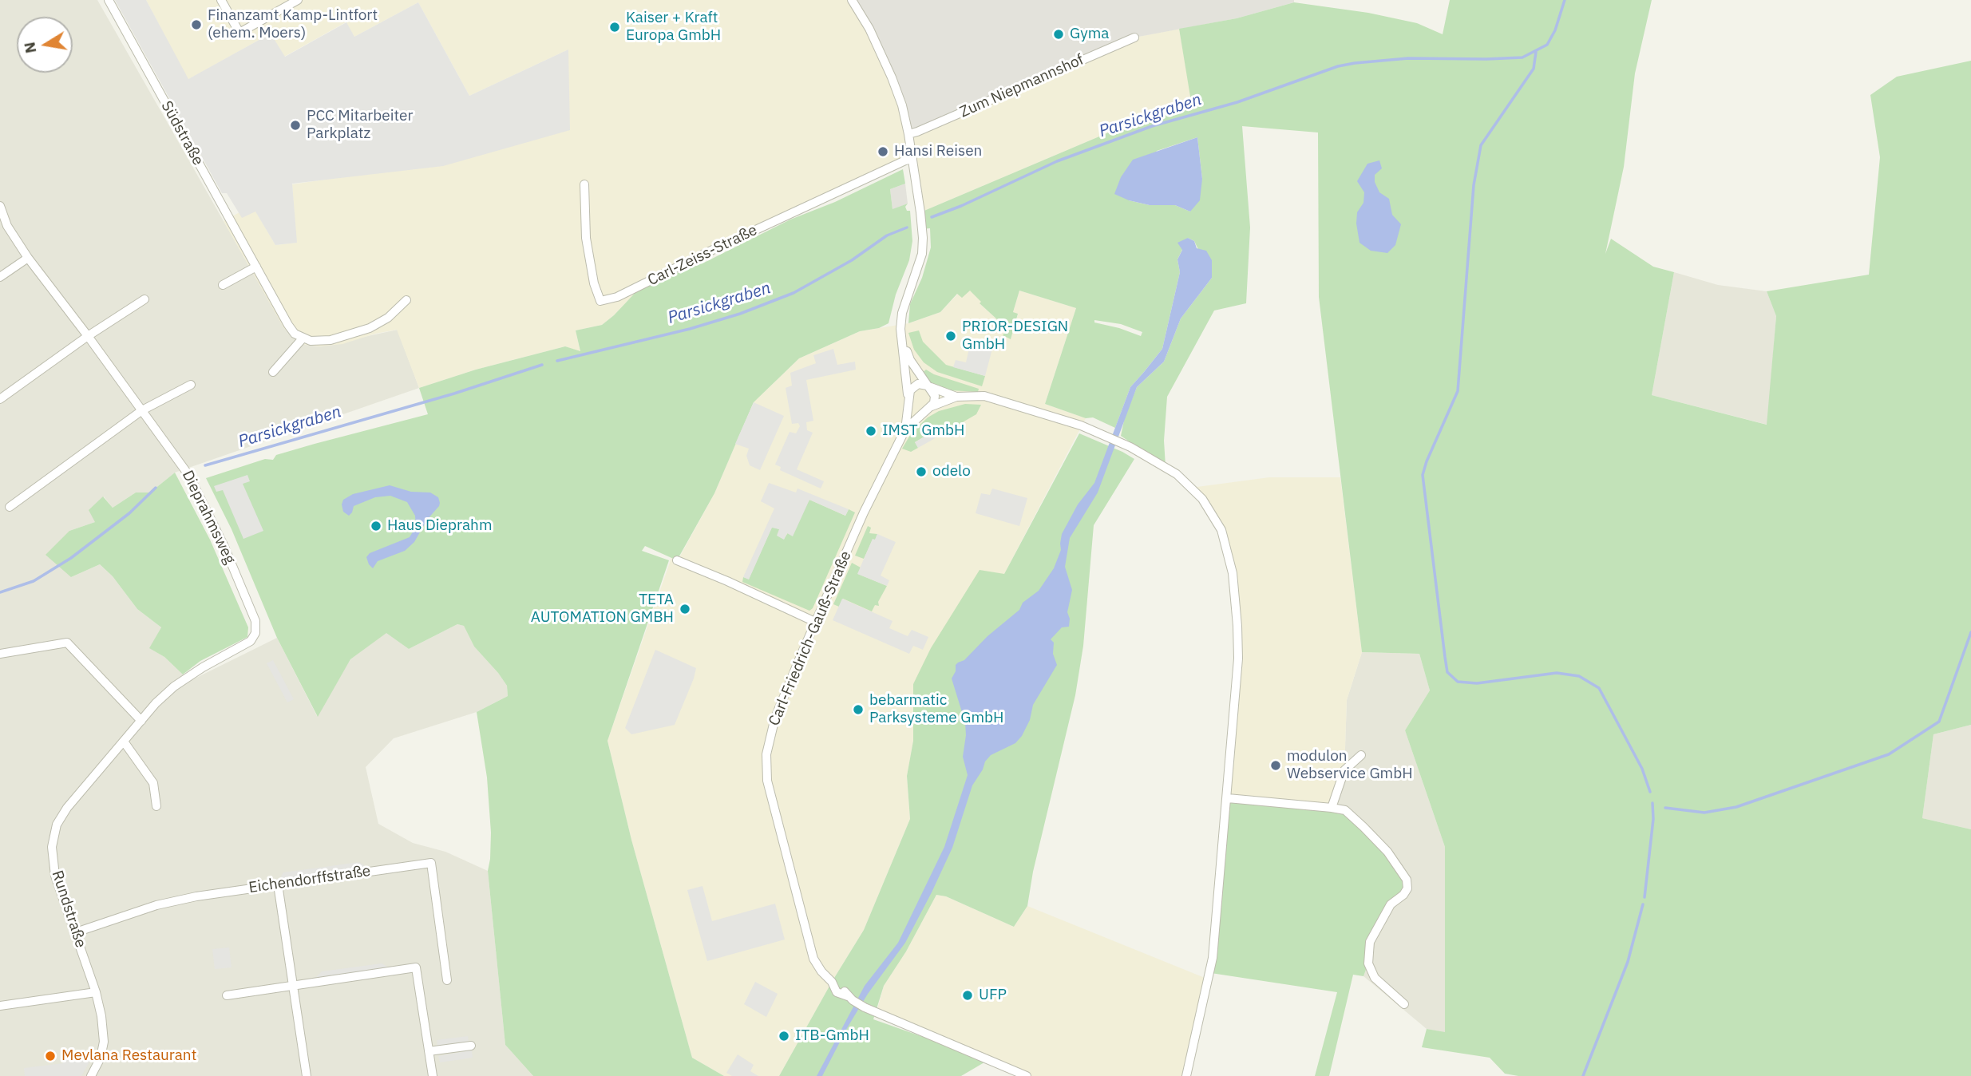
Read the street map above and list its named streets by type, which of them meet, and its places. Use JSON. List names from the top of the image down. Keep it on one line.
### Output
{"streets":{"street":["Zum Niepmannshof","Südstraße","Carl-Zeiss-Straße","Dieprahmsweg","Carl-Friedrich-Gauß-Straße","Eichendorffstraße","Rundstraße"]},"crossings":[["Zum Niepmannshof","Carl-Friedrich-Gauß-Straße"],["Carl-Zeiss-Straße","Carl-Friedrich-Gauß-Straße"],["Dieprahmsweg","Rundstraße"],["Eichendorffstraße","Rundstraße"]],"water":["Parsickgraben"],"places":["Finanzamt Kamp-Lintfort (ehem. Moers)","Kaiser + Kraft Europa GmbH","Gyma","PCC Mitarbeiter Parkplatz","Hansi Reisen","PRIOR-DESIGN GmbH","IMST GmbH","odelo","Haus Dieprahm","TETA AUTOMATION GMBH","bebarmatic Parksysteme GmbH","modulon Webservice GmbH","UFP","ITB-GmbH","Mevlana Restaurant"],"north":"left"}
